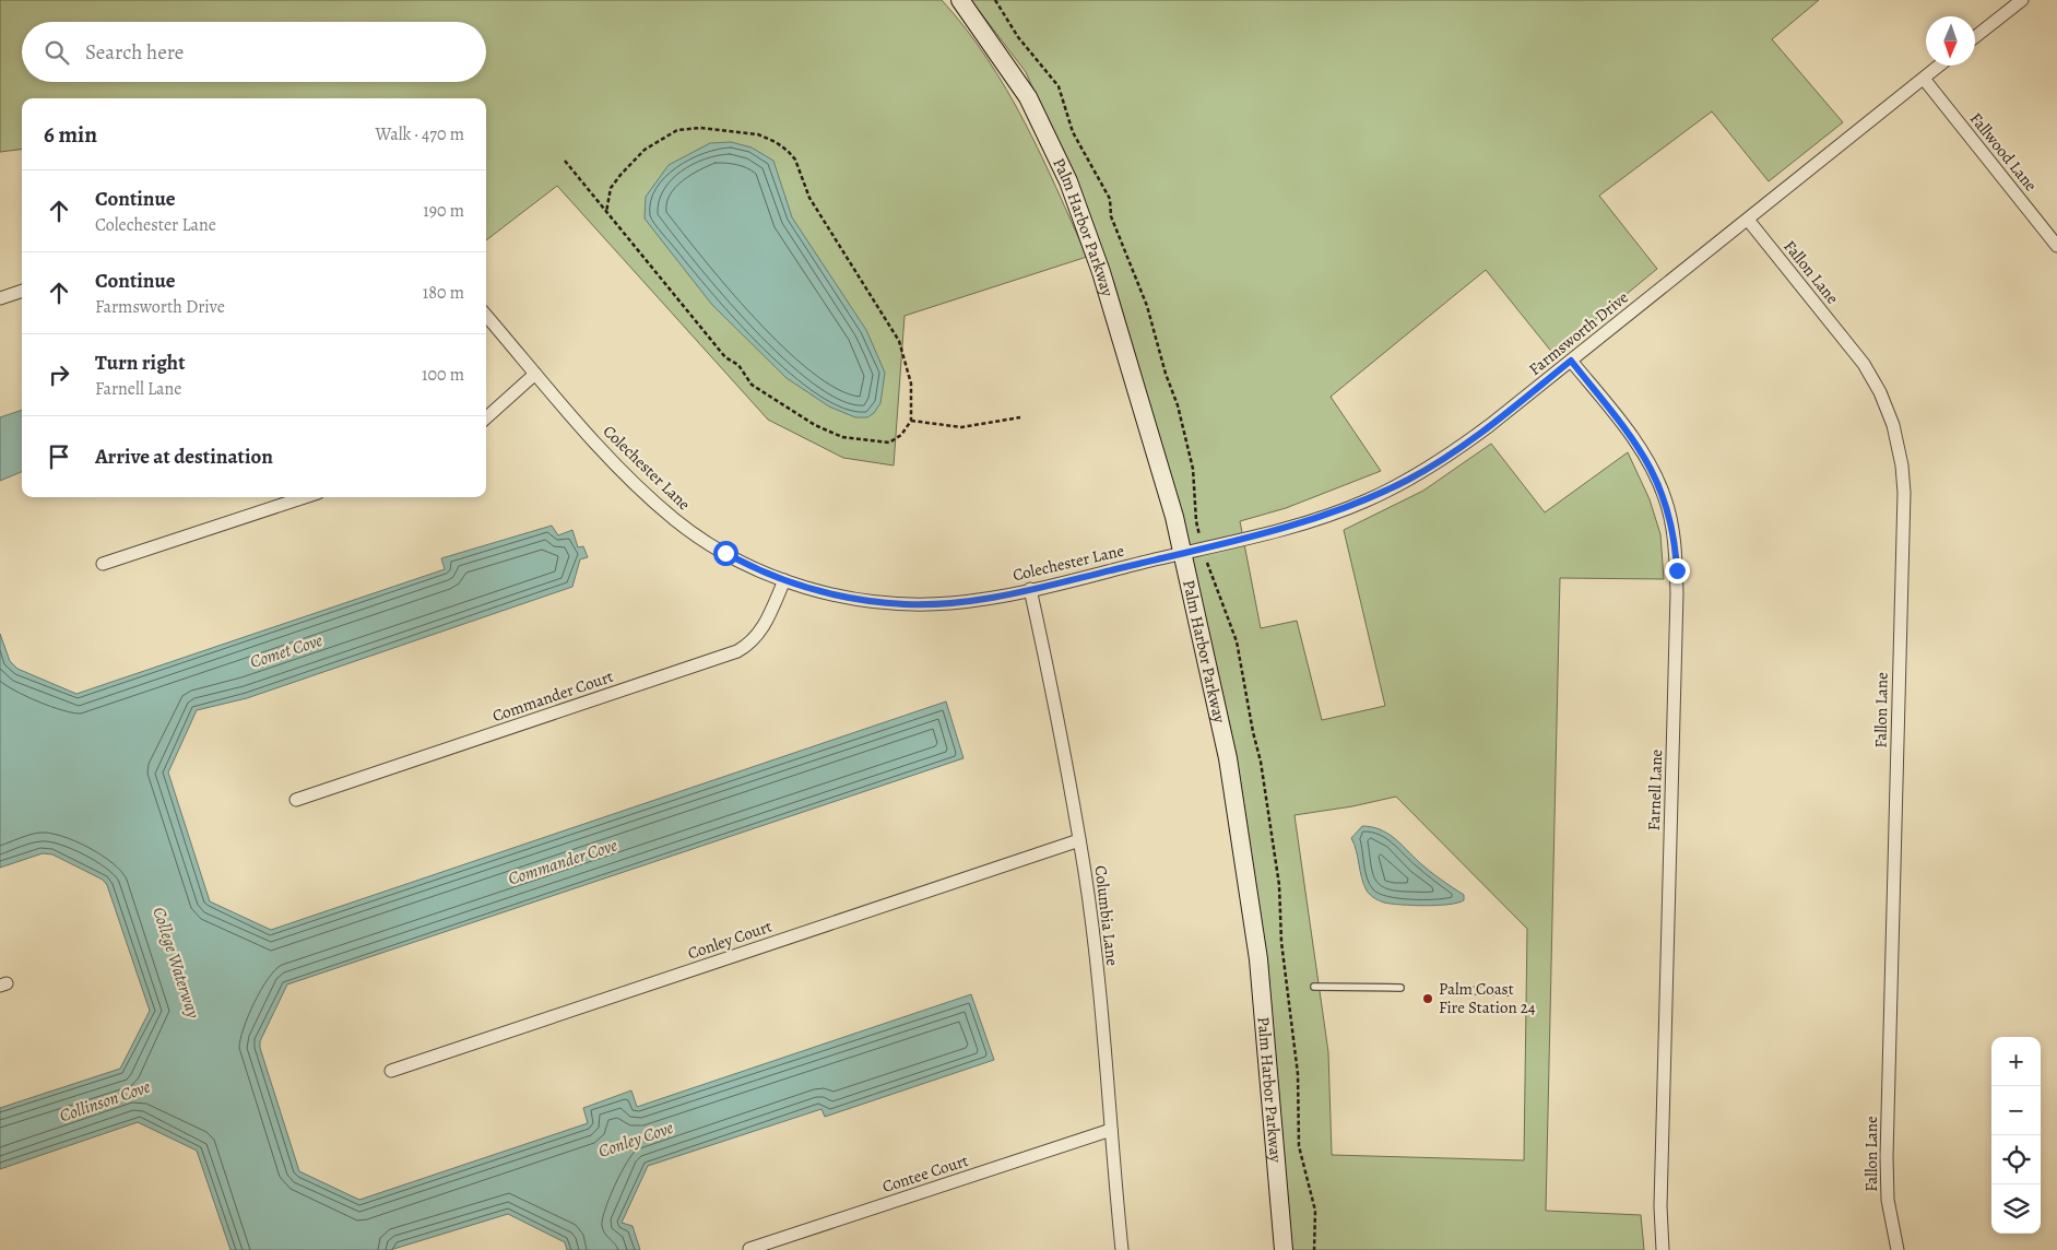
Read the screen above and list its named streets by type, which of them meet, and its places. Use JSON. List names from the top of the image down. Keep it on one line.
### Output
{"streets":{"street":["Fallwood Lane","Palm Harbor Parkway","Fallon Lane","Farmsworth Drive","Colechester Lane","Commander Court","Farnell Lane","Columbia Lane","Conley Court","Contee Court"]},"crossings":[["Fallwood Lane","Farmsworth Drive"],["Palm Harbor Parkway","Farmsworth Drive"],["Palm Harbor Parkway","Colechester Lane"],["Fallon Lane","Farmsworth Drive"],["Farmsworth Drive","Colechester Lane"],["Farmsworth Drive","Farnell Lane"],["Colechester Lane","Commander Court"],["Colechester Lane","Columbia Lane"],["Columbia Lane","Conley Court"],["Columbia Lane","Contee Court"]],"water":["Comet Cove","Commander Cove","College Waterway","Collinson Cove","Conley Cove"],"places":["Palm Coast Fire Station 24"],"north":"bottom","page":{"search":"Search here","heading":["6 min","Walk · 470 m"],"list":[["Continue","Colechester Lane","190 m"],["Continue","Farmsworth Drive","180 m"],["Turn right","Farnell Lane","100 m"],"Arrive at destination"],"map_buttons":["+","−"]}}
